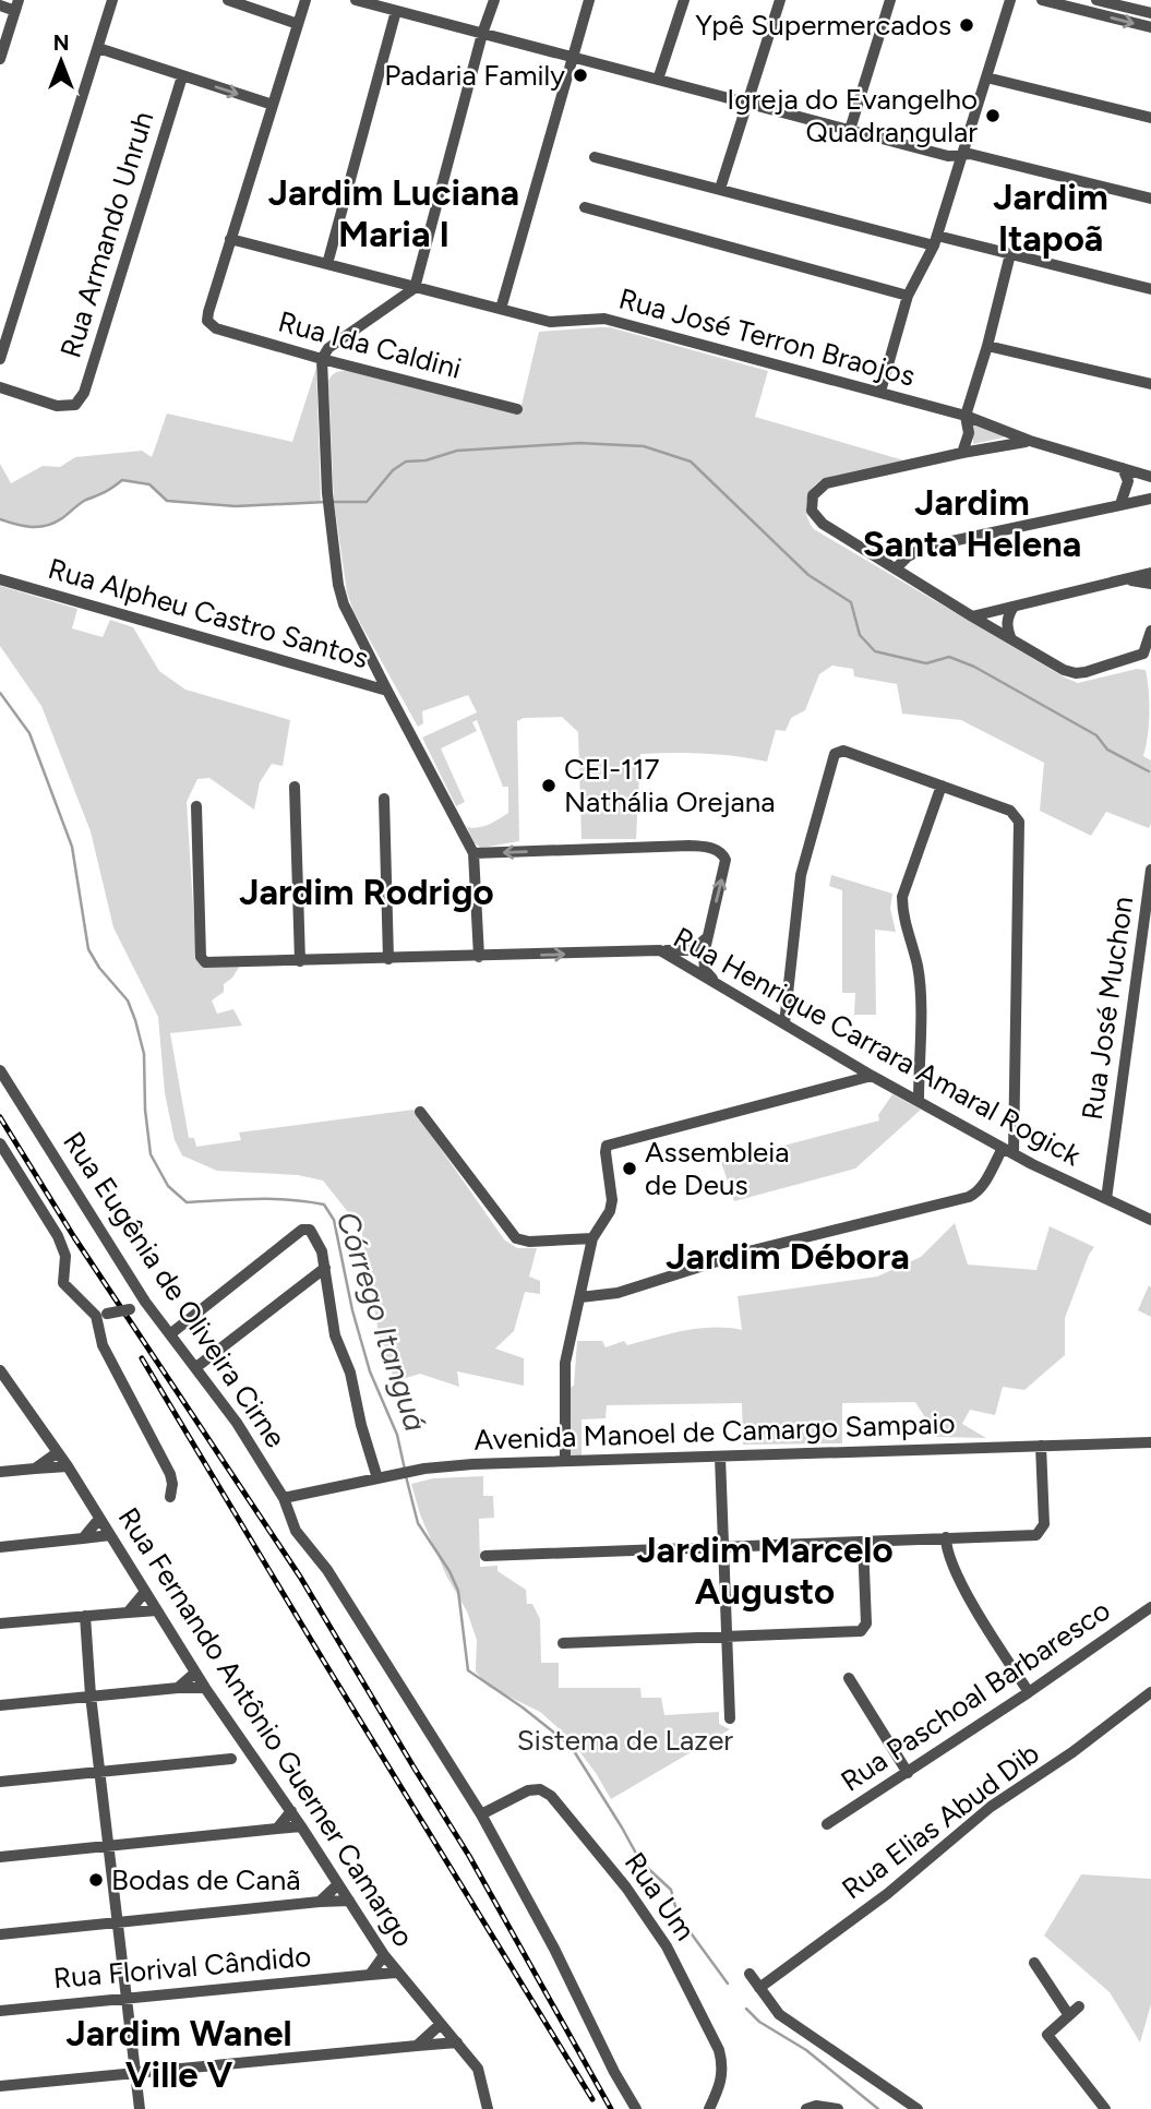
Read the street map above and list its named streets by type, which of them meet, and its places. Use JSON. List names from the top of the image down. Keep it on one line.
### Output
{"streets":{"street":["Rua Armando Unruh","Rua José Terron Braojos","Rua Ida Caldini","Rua Alpheu Castro Santos","Rua José Muchon","Rua Henrique Carrara Amaral Rogick","Rua Eugênia de Oliveira Cirne","Avenida Manoel de Camargo Sampaio","Rua Paschoal Barbaresco","Rua Fernando Antônio Guerner Camargo","Rua Elias Abud Dib","Rua Um","Rua Florival Cândido"]},"crossings":[["Rua José Terron Braojos","Rua Ida Caldini"],["Rua José Muchon","Rua Henrique Carrara Amaral Rogick"],["Rua Eugênia de Oliveira Cirne","Avenida Manoel de Camargo Sampaio"],["Rua Eugênia de Oliveira Cirne","Rua Um"],["Rua Fernando Antônio Guerner Camargo","Rua Florival Cândido"]],"districts":["Jardim Luciana Maria I","Jardim Itapoã","Jardim Santa Helena","Jardim Rodrigo","Jardim Débora","Jardim Marcelo Augusto","Jardim Wanel Ville V"],"water":["Córrego Itanguá"],"parks":["Sistema de Lazer"],"places":["Ypê Supermercados","Padaria Family","Igreja do Evangelho Quadrangular","CEI-117 Nathália Orejana","Assembleia de Deus","Bodas de Canã"],"north":"top"}
